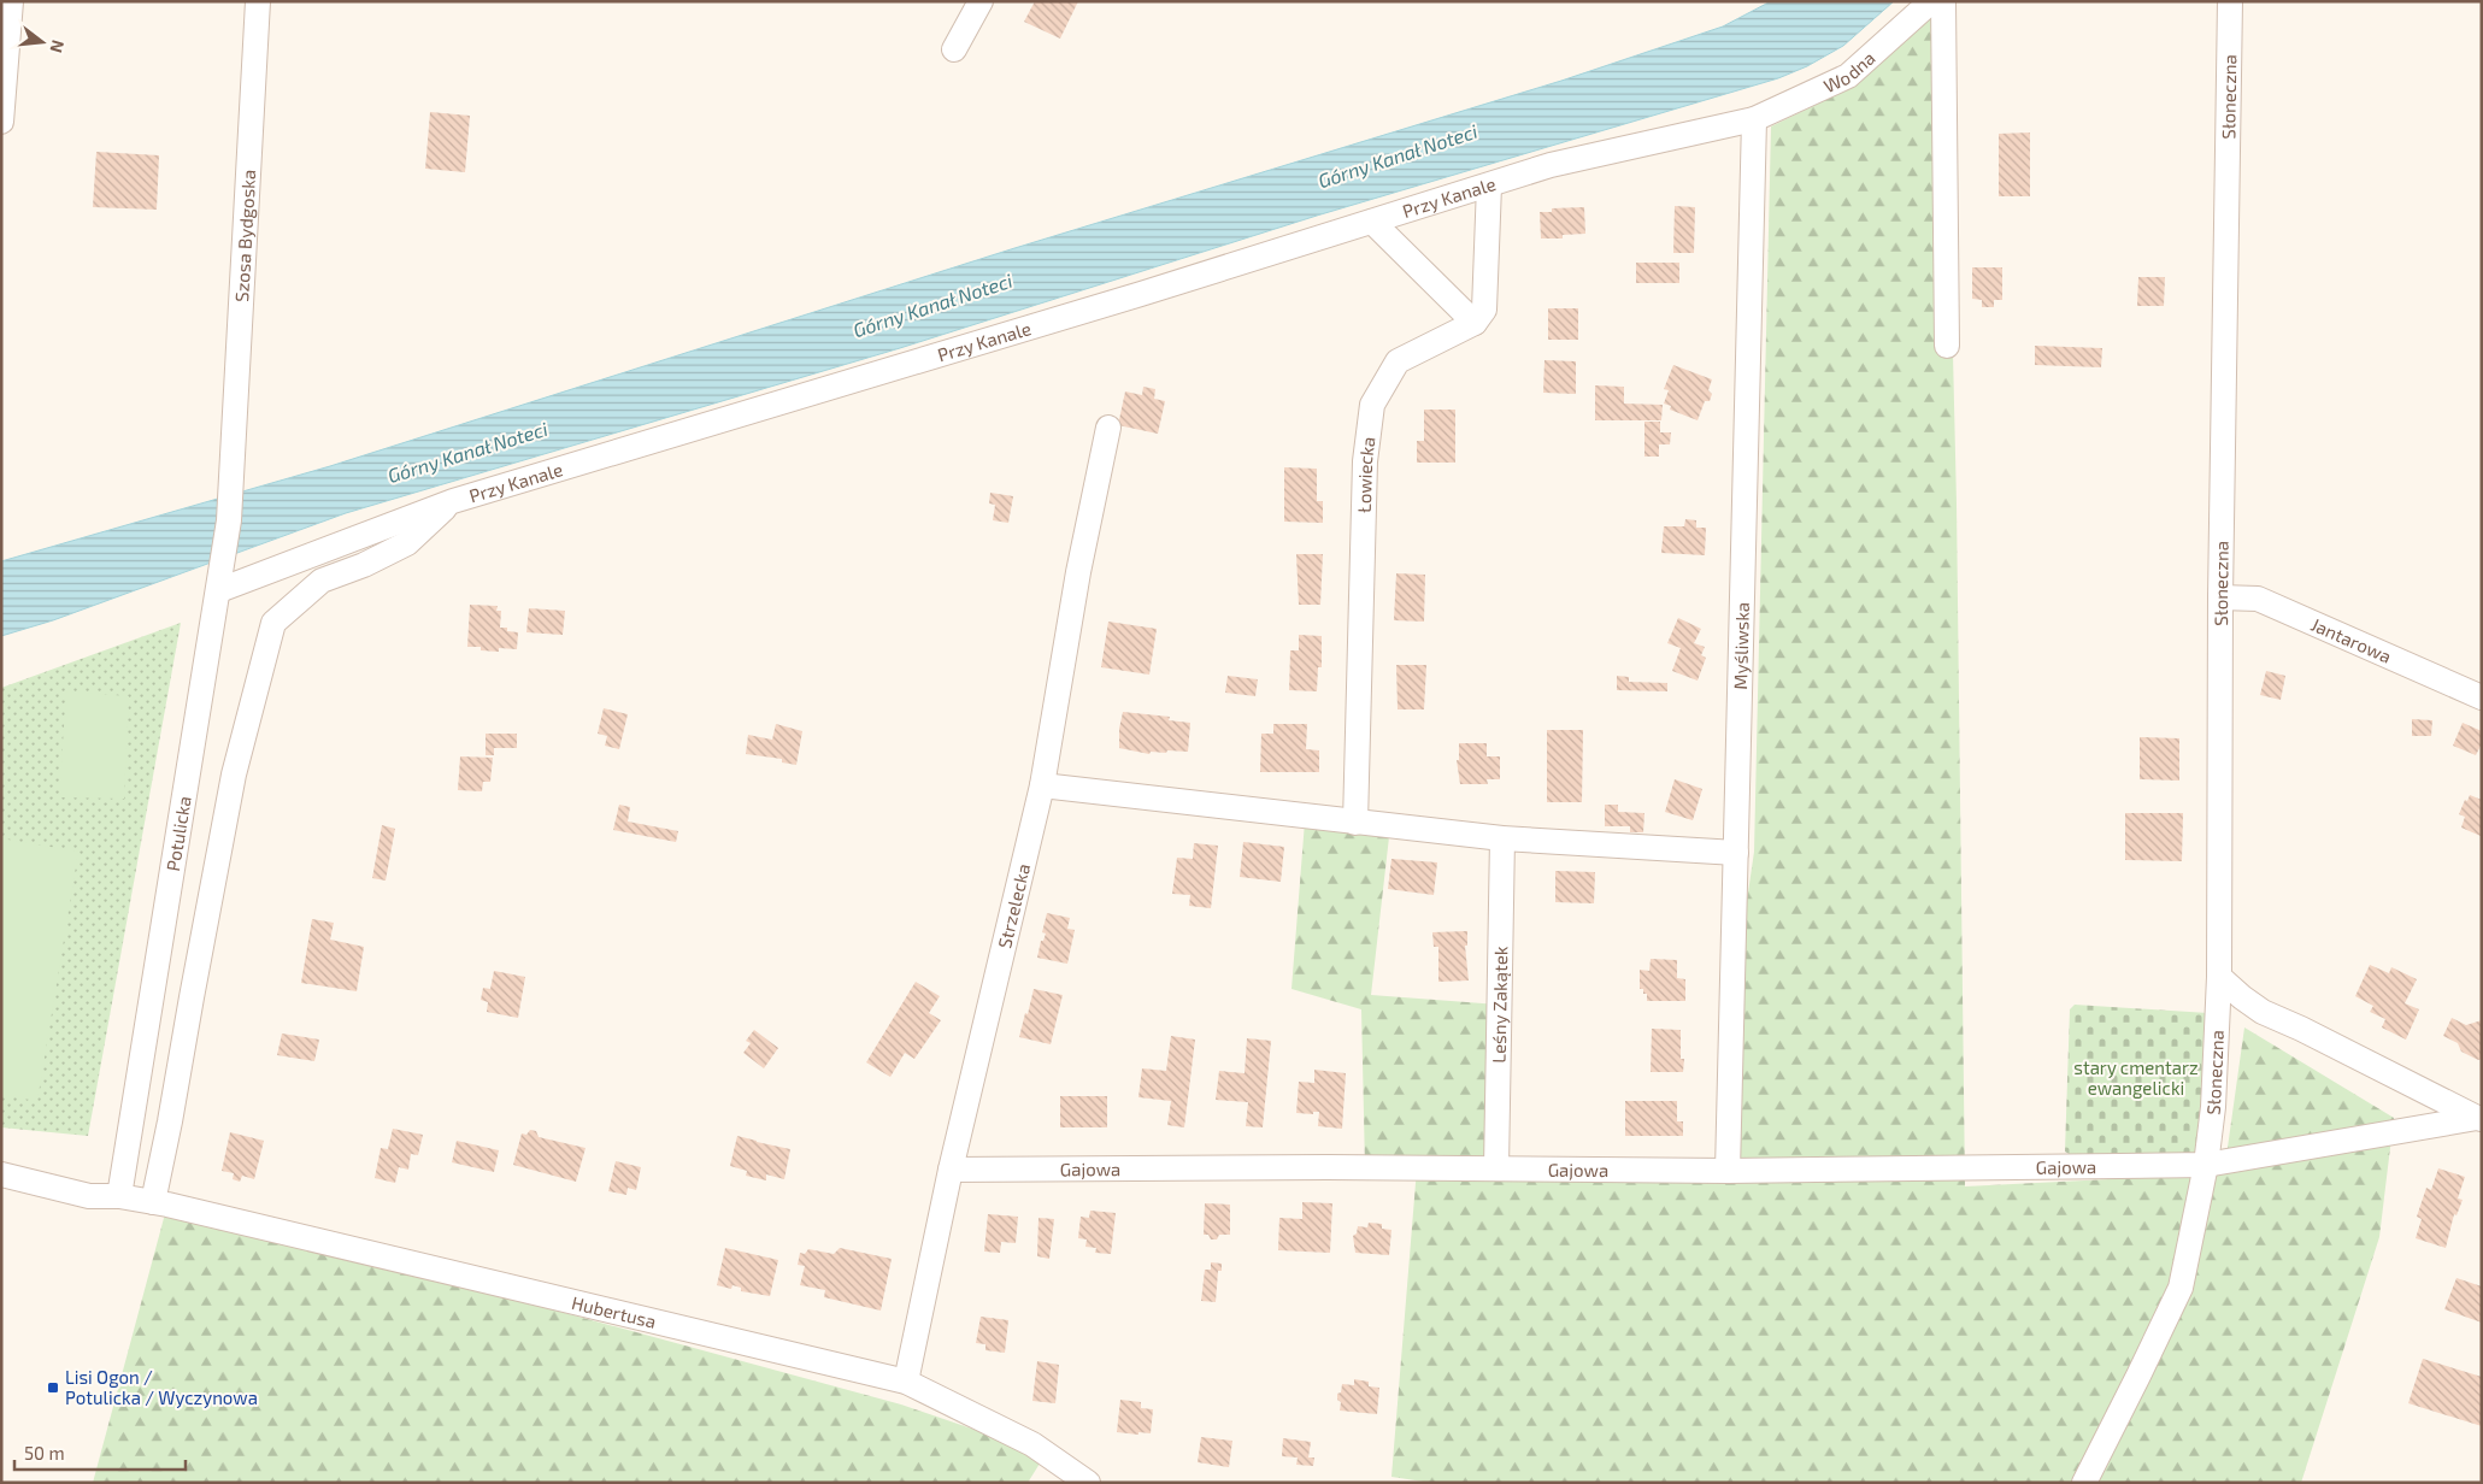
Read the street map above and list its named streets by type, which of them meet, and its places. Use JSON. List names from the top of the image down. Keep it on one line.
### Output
{"streets":{"street":["Wodna","Słoneczna","Przy Kanale","Szosa Bydgoska","Łowiecka","Jantarowa","Myśliwska","Potulicka","Strzelecka","Leśny Zakątek","Gajowa","Hubertusa"]},"crossings":[["Wodna","Przy Kanale"],["Wodna","Myśliwska"],["Słoneczna","Jantarowa"],["Słoneczna","Gajowa"],["Przy Kanale","Myśliwska"],["Przy Kanale","Potulicka"],["Szosa Bydgoska","Potulicka"],["Myśliwska","Gajowa"],["Potulicka","Hubertusa"],["Strzelecka","Gajowa"],["Strzelecka","Hubertusa"],["Leśny Zakątek","Gajowa"]],"water":["Górny Kanał Noteci"],"parks":["stary cmentarz ewangelicki"],"places":{"transit":["Lisi Ogon / Potulicka / Wyczynowa"]},"scale_bar":"50 m","north":"right"}
